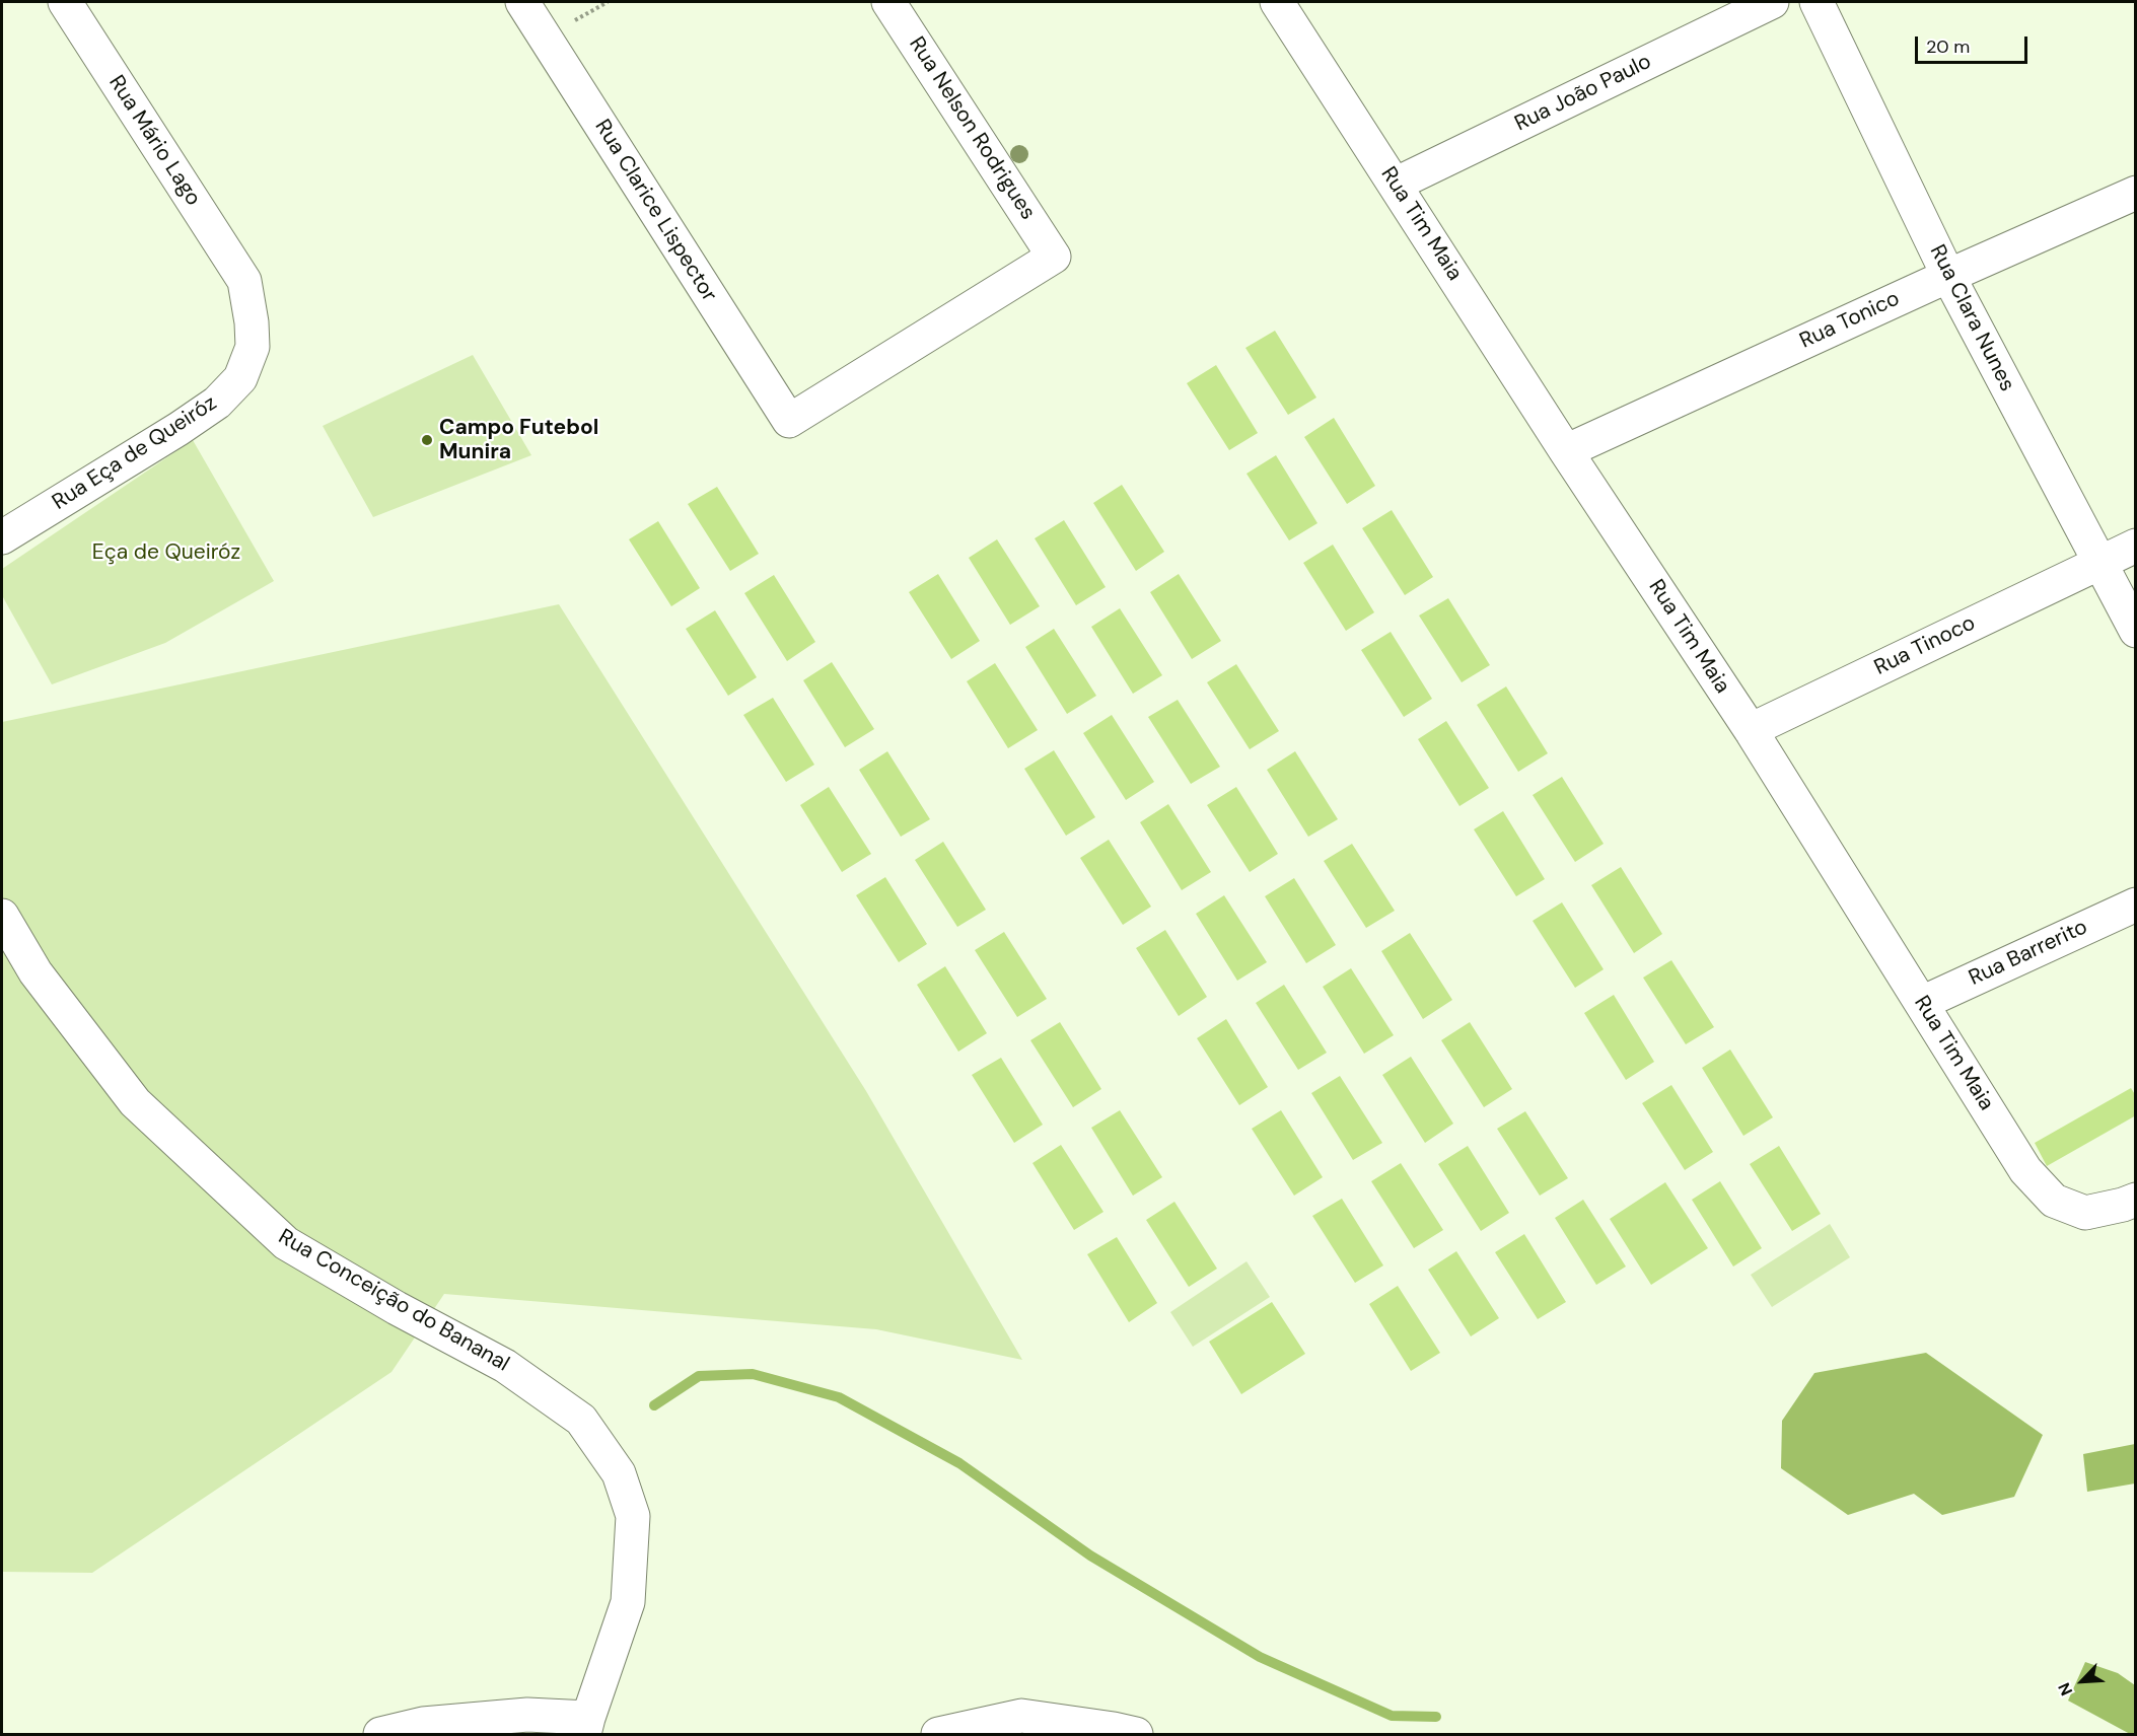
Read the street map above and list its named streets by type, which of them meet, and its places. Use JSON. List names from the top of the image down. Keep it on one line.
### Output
{"streets":{"street":["Rua João Paulo","Rua Nelson Rodrigues","Rua Mário Lago","Rua Clarice Lispector","Rua Tim Maia","Rua Clara Nunes","Rua Tonico","Rua Eça de Queiróz","Rua Tinoco","Rua Barrerito","Rua Conceição do Bananal"]},"crossings":[["Rua João Paulo","Rua Tim Maia"],["Rua Nelson Rodrigues","Rua Clarice Lispector"],["Rua Mário Lago","Rua Eça de Queiróz"],["Rua Tim Maia","Rua Tonico"],["Rua Tim Maia","Rua Tinoco"],["Rua Tim Maia","Rua Barrerito"],["Rua Clara Nunes","Rua Tonico"],["Rua Clara Nunes","Rua Tinoco"]],"parks":["Eça de Queiróz"],"places":["Campo Futebol Munira"],"scale_bar":"20 m","north":"bottom left"}
